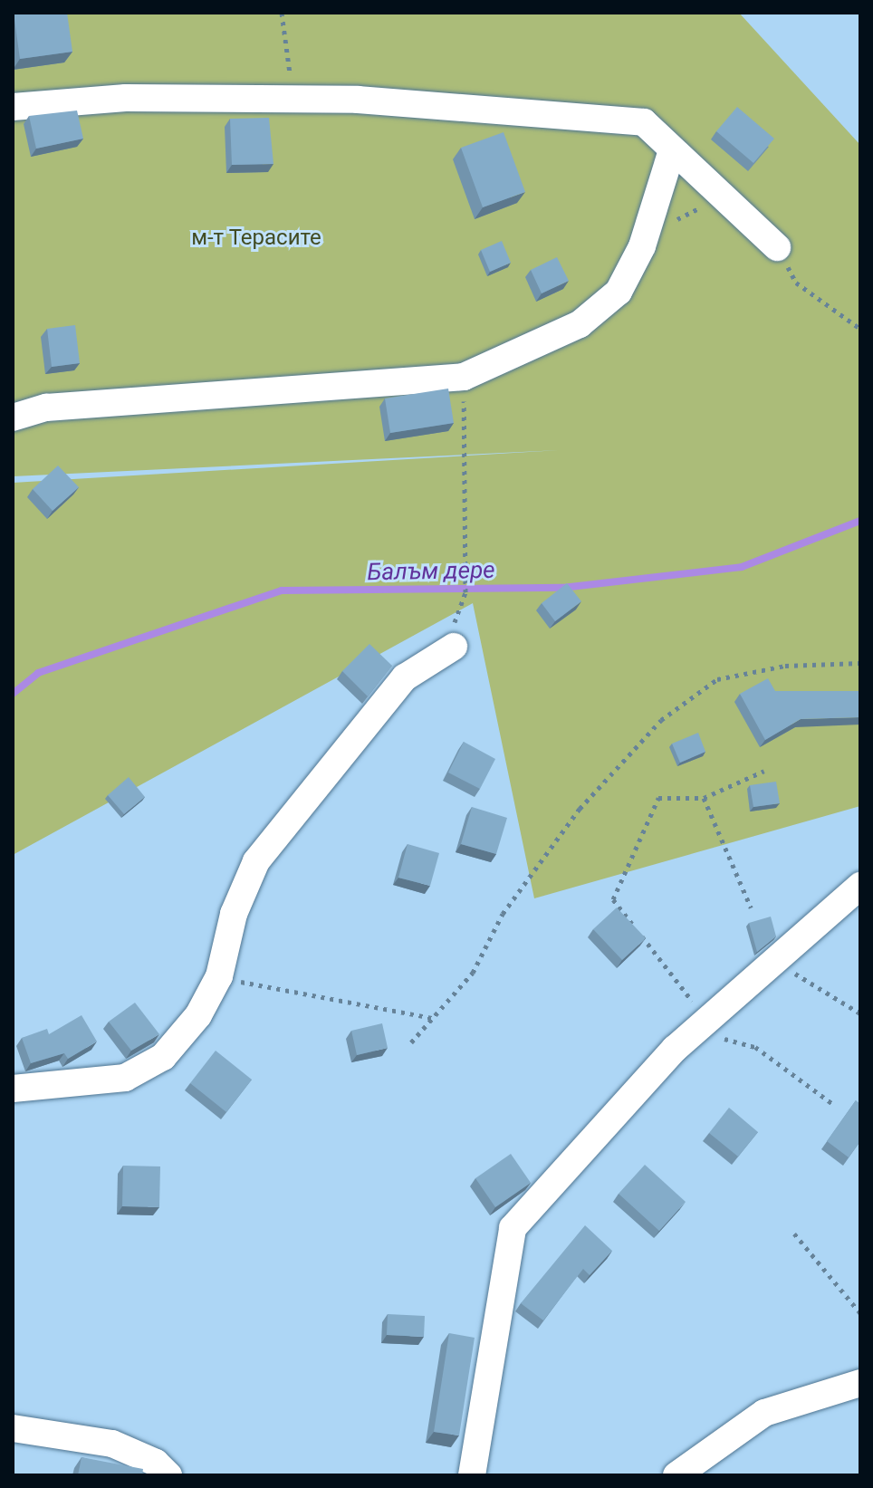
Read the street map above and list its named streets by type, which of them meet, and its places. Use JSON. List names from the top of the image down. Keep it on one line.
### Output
{"water":["Балъм дере"],"parks":["м-т Терасите"]}
